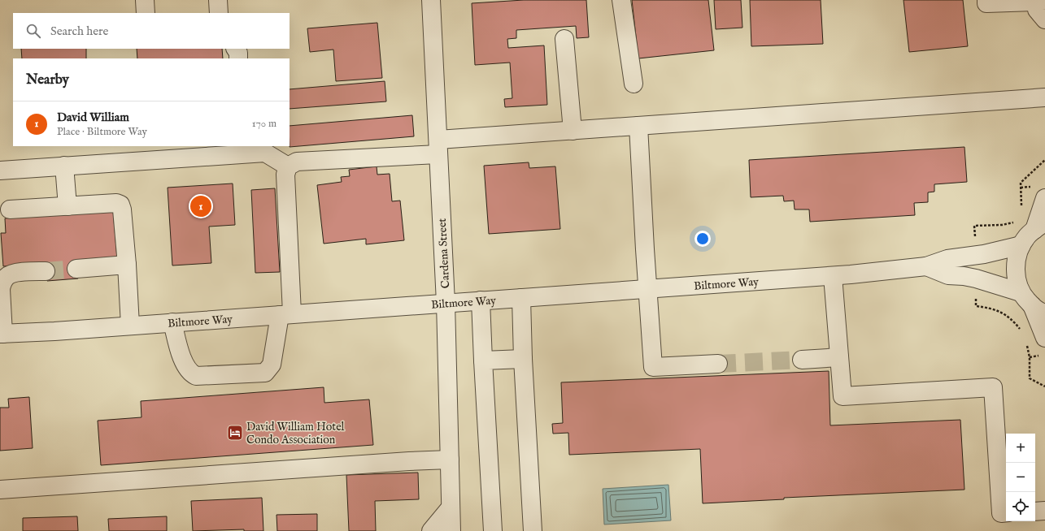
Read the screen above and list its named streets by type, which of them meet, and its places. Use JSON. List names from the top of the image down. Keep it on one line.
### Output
{"streets":{"street":["Cardena Street","Biltmore Way"]},"crossings":[["Cardena Street","Biltmore Way"]],"places":{"hotel":["David William Hotel Condo Association"]},"page":{"search":"Search here","heading":"Nearby","list":[{"mark":"1","name":"David William","note":"Place · Biltmore Way","value":"170 m"}],"pins":"1","map_buttons":["+","−"]}}
